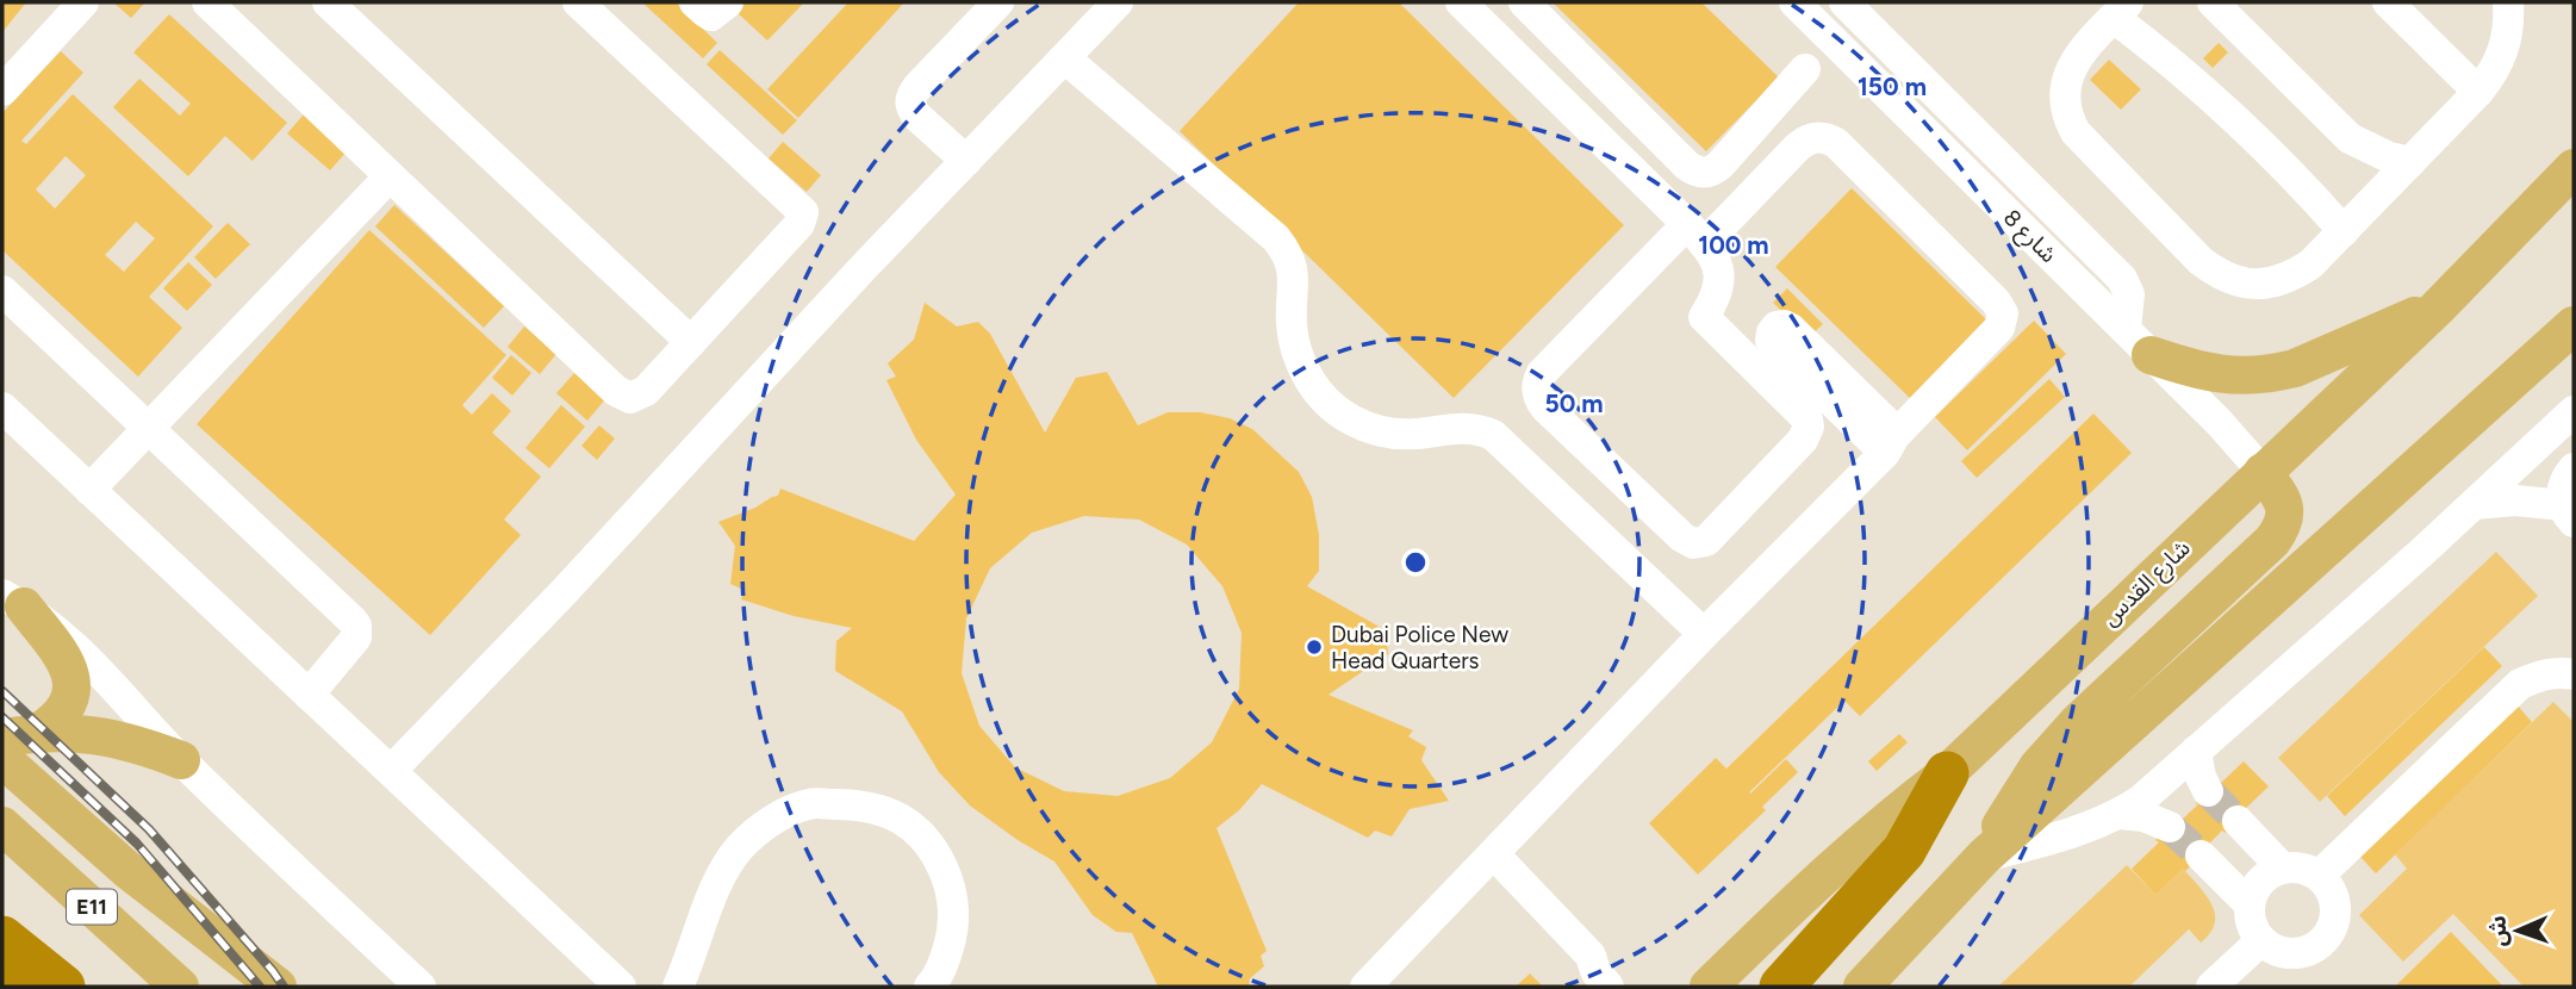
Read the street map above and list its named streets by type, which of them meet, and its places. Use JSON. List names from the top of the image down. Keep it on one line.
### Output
{"streets":{"main road":["شارع القدس","E11"],"street":["شارع 8"]},"crossings":[["شارع 8","شارع القدس"]],"places":["Dubai Police New Head Quarters"],"north":"left","rings":["150 m","100 m","50 m"]}
